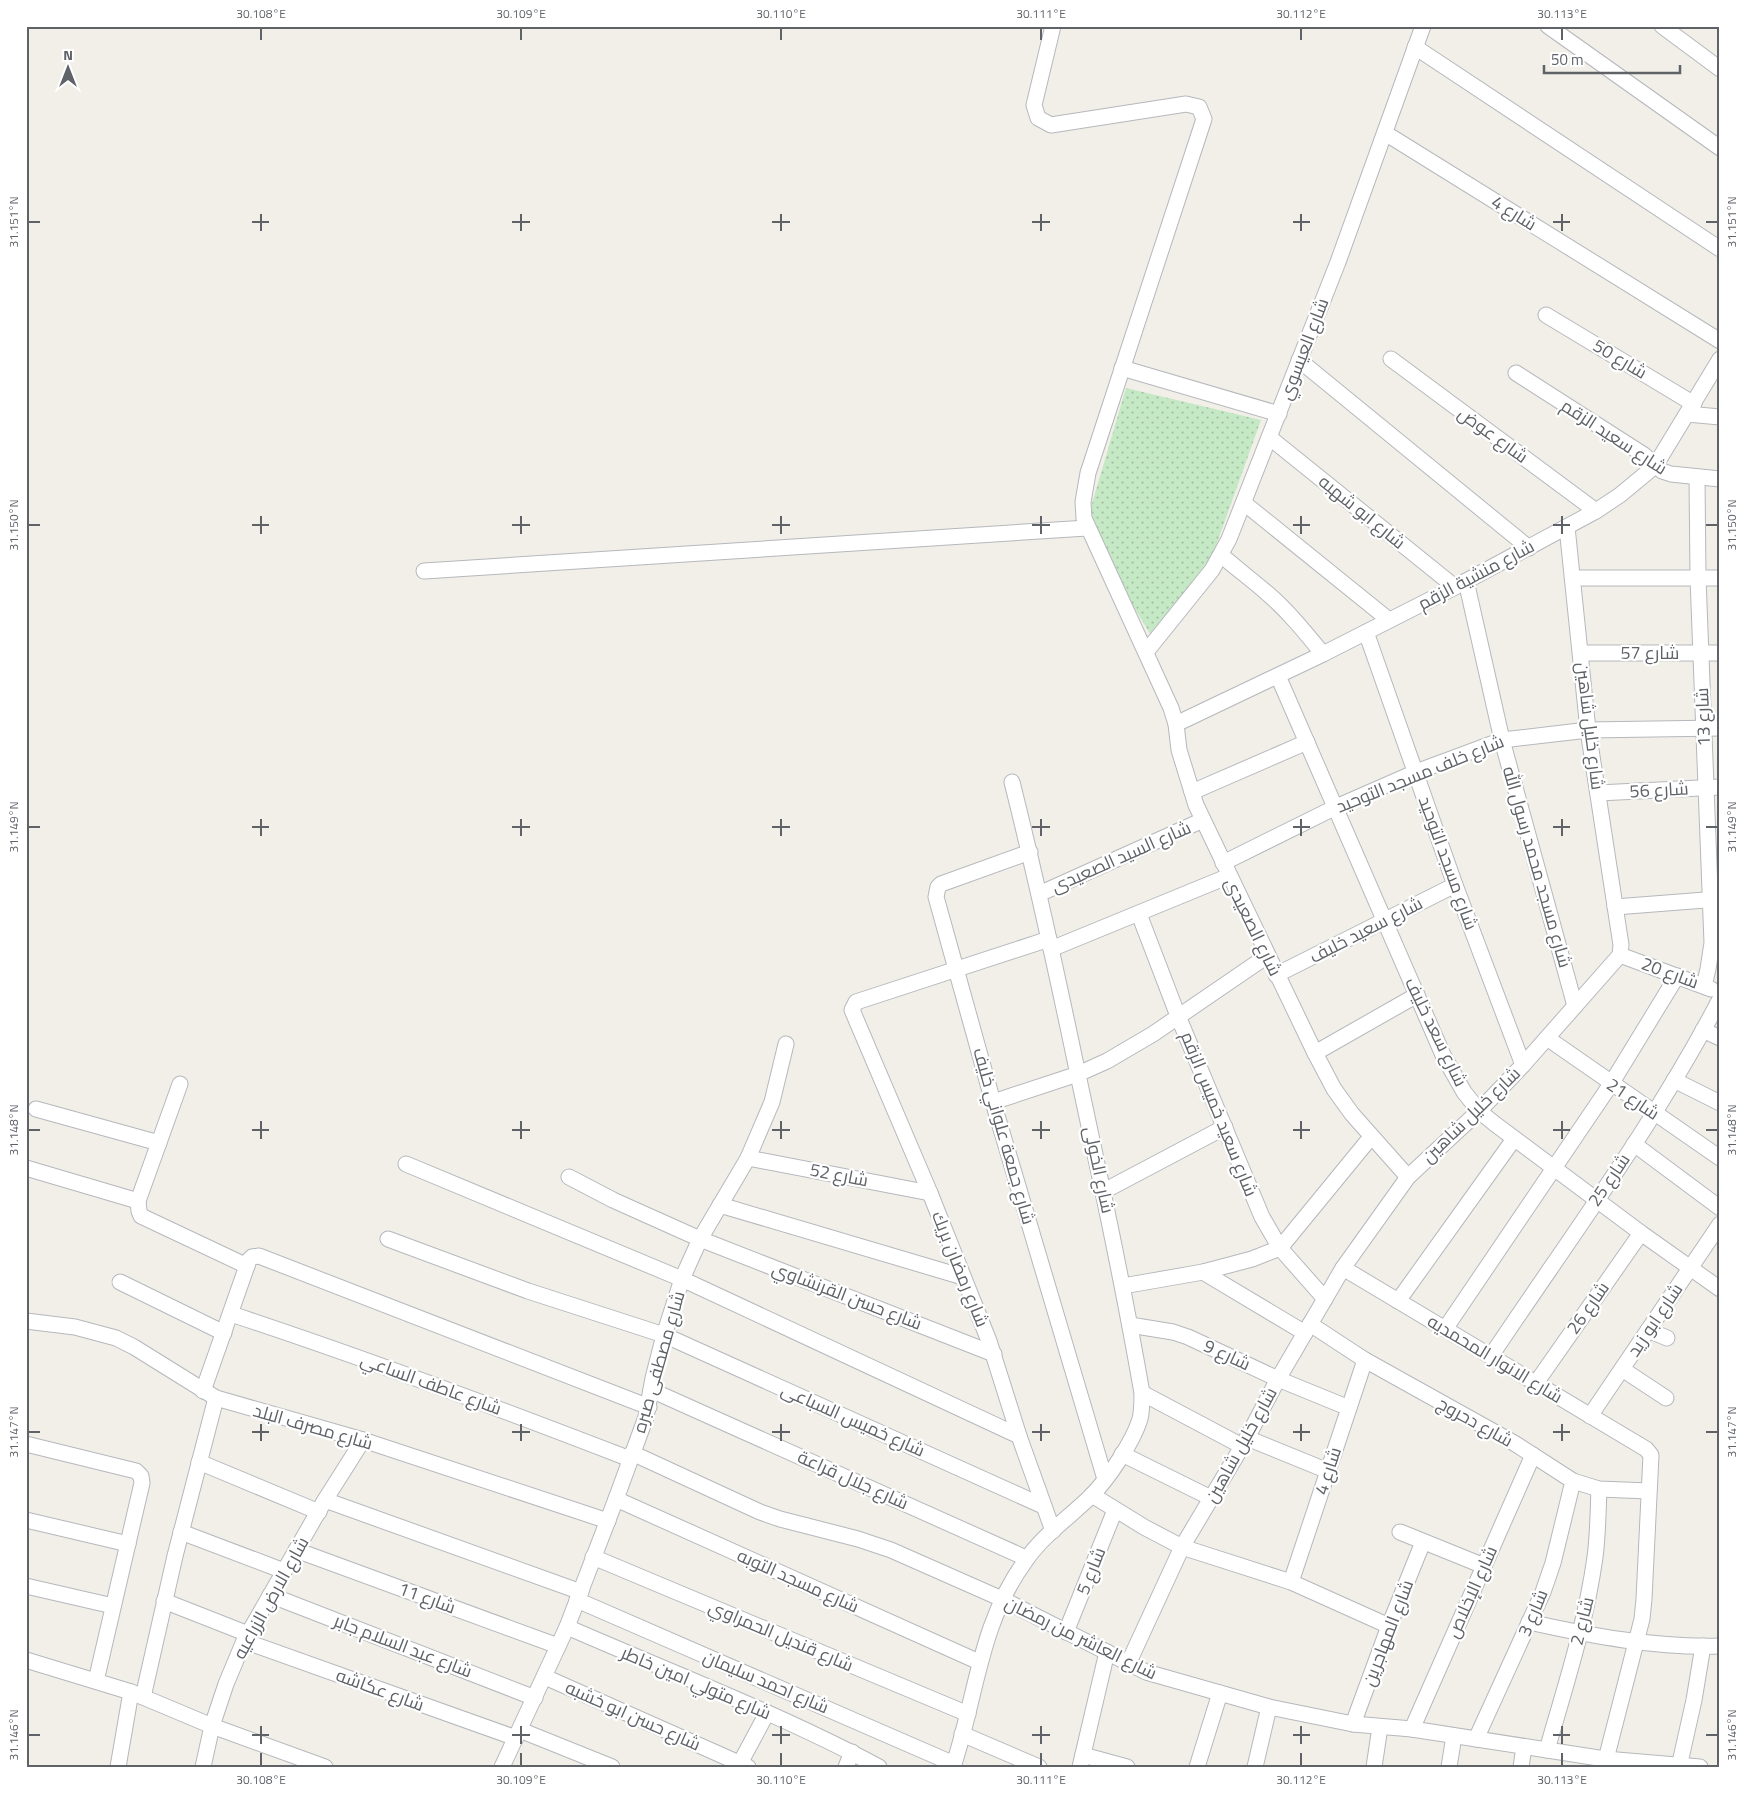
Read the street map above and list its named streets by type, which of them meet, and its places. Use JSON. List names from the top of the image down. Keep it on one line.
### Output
{"streets":{"street":["شارع 4","شارع العيسوي","شارع 50","شارع عوض","شارع سعيد الزقم","شارع ابو شهبه","شارع منشية الزقم","شارع 57","شارع 13","شارع خليل شاهين","شارع خلف مسجد التوحيد","شارع 56","شارع السيد الصعيدى","شارع مسجد التوحيد","شارع مسجد محمد رسول الله","شارع الصعيدى","شارع سعيد خليف","شارع 20","شارع سعد خليف","شارع 21","شارع سعيد خميس الزقم","شارع جمعة علواني خليف","شارع الخولى","شارع 52","شارع 25","شارع رمضان بريك","شارع حسن القرنشاوي","شارع 26","شارع ابو زيد","شارع 9","شارع الانوار المحمديه","شارع مصطفى صبره","شارع عاطف الساعي","شارع خميس السباعى","شارع دحروج","شارع مصرف البلد","شارع جلال قراعة","شارع 5","شارع مسجد التوبه","شارع الإخلاص","شارع الارض الزراعيه","شارع 11","شارع 3","شارع 2","شارع المهاجرين","شارع قنديل الحمراوي","شارع العاشر من رمضان","شارع عبد السلام جابر","شارع احمد سليمان","شارع متولي امين خاطر","شارع عكاشه","شارع حسن ابو خشبه"]},"crossings":[["شارع 4","شارع العيسوي"],["شارع 4","شارع 9"],["شارع 4","شارع دحروج"],["شارع العيسوي","شارع ابو شهبه"],["شارع العيسوي","شارع الصعيدى"],["شارع 50","شارع منشية الزقم"],["شارع عوض","شارع منشية الزقم"],["شارع سعيد الزقم","شارع منشية الزقم"],["شارع سعيد الزقم","شارع 13"],["شارع ابو شهبه","شارع منشية الزقم"],["شارع ابو شهبه","شارع مسجد محمد رسول الله"],["شارع منشية الزقم","شارع خليل شاهين"],["شارع منشية الزقم","شارع مسجد التوحيد"],["شارع منشية الزقم","شارع مسجد محمد رسول الله"],["شارع منشية الزقم","شارع الصعيدى"],["شارع منشية الزقم","شارع سعد خليف"],["شارع 57","شارع 13"],["شارع 57","شارع خليل شاهين"],["شارع 13","شارع خلف مسجد التوحيد"],["شارع 13","شارع 56"],["شارع 13","شارع 20"],["شارع خليل شاهين","شارع خلف مسجد التوحيد"],["شارع خليل شاهين","شارع 56"],["شارع خليل شاهين","شارع مسجد التوحيد"],["شارع خليل شاهين","شارع مسجد محمد رسول الله"],["شارع خليل شاهين","شارع الصعيدى"],["شارع خليل شاهين","شارع 20"],["شارع خليل شاهين","شارع سعد خليف"],["شارع خليل شاهين","شارع 21"],["شارع خليل شاهين","شارع سعيد خميس الزقم"],["شارع خليل شاهين","شارع 9"],["شارع خليل شاهين","شارع الانوار المحمديه"],["شارع خليل شاهين","شارع دحروج"],["شارع خليل شاهين","شارع العاشر من رمضان"],["شارع خلف مسجد التوحيد","شارع مسجد التوحيد"],["شارع خلف مسجد التوحيد","شارع مسجد محمد رسول الله"],["شارع خلف مسجد التوحيد","شارع الصعيدى"],["شارع خلف مسجد التوحيد","شارع سعد خليف"],["شارع خلف مسجد التوحيد","شارع سعيد خميس الزقم"],["شارع خلف مسجد التوحيد","شارع جمعة علواني خليف"],["شارع خلف مسجد التوحيد","شارع الخولى"],["شارع خلف مسجد التوحيد","شارع رمضان بريك"],["شارع السيد الصعيدى","شارع الصعيدى"],["شارع السيد الصعيدى","شارع الخولى"],["شارع مسجد التوحيد","شارع سعيد خليف"],["شارع الصعيدى","شارع سعيد خليف"],["شارع سعيد خليف","شارع سعد خليف"],["شارع سعد خليف","شارع 25"],["شارع سعد خليف","شارع 26"],["شارع سعد خليف","شارع ابو زيد"],["شارع 21","شارع 25"],["شارع جمعة علواني خليف","شارع الخولى"],["شارع الخولى","شارع رمضان بريك"],["شارع الخولى","شارع 9"],["شارع الخولى","شارع جلال قراعة"],["شارع الخولى","شارع مسجد التوبه"],["شارع الخولى","شارع قنديل الحمراوي"],["شارع الخولى","شارع العاشر من رمضان"],["شارع الخولى","شارع احمد سليمان"],["شارع 52","شارع رمضان بريك"],["شارع 52","شارع مصطفى صبره"],["شارع 25","شارع الانوار المحمديه"],["شارع رمضان بريك","شارع حسن القرنشاوي"],["شارع رمضان بريك","شارع خميس السباعى"],["شارع حسن القرنشاوي","شارع مصطفى صبره"],["شارع 26","شارع الانوار المحمديه"],["شارع ابو زيد","شارع الانوار المحمديه"],["شارع الانوار المحمديه","شارع دحروج"],["شارع مصطفى صبره","شارع عاطف الساعي"],["شارع مصطفى صبره","شارع خميس السباعى"],["شارع مصطفى صبره","شارع مصرف البلد"],["شارع مصطفى صبره","شارع جلال قراعة"],["شارع مصطفى صبره","شارع مسجد التوبه"],["شارع مصطفى صبره","شارع 11"],["شارع مصطفى صبره","شارع قنديل الحمراوي"],["شارع مصطفى صبره","شارع العاشر من رمضان"],["شارع مصطفى صبره","شارع عبد السلام جابر"],["شارع مصطفى صبره","شارع احمد سليمان"],["شارع مصطفى صبره","شارع متولي امين خاطر"],["شارع مصطفى صبره","شارع عكاشه"],["شارع مصطفى صبره","شارع حسن ابو خشبه"],["شارع عاطف الساعي","شارع العاشر من رمضان"],["شارع دحروج","شارع الإخلاص"],["شارع دحروج","شارع 3"],["شارع دحروج","شارع 2"],["شارع مصرف البلد","شارع الارض الزراعيه"],["شارع 5","شارع العاشر من رمضان"],["شارع الإخلاص","شارع العاشر من رمضان"],["شارع الارض الزراعيه","شارع 11"],["شارع الارض الزراعيه","شارع عبد السلام جابر"],["شارع الارض الزراعيه","شارع احمد سليمان"],["شارع الارض الزراعيه","شارع عكاشه"],["شارع 3","شارع العاشر من رمضان"],["شارع 2","شارع العاشر من رمضان"],["شارع المهاجرين","شارع العاشر من رمضان"]],"scale_bar":"50 m","north":"top","coordinates":["30.108°E","30.109°E","30.110°E","30.111°E","30.112°E","30.113°E","31.151°N","31.150°N","31.149°N","31.148°N","31.147°N","31.146°N"]}
